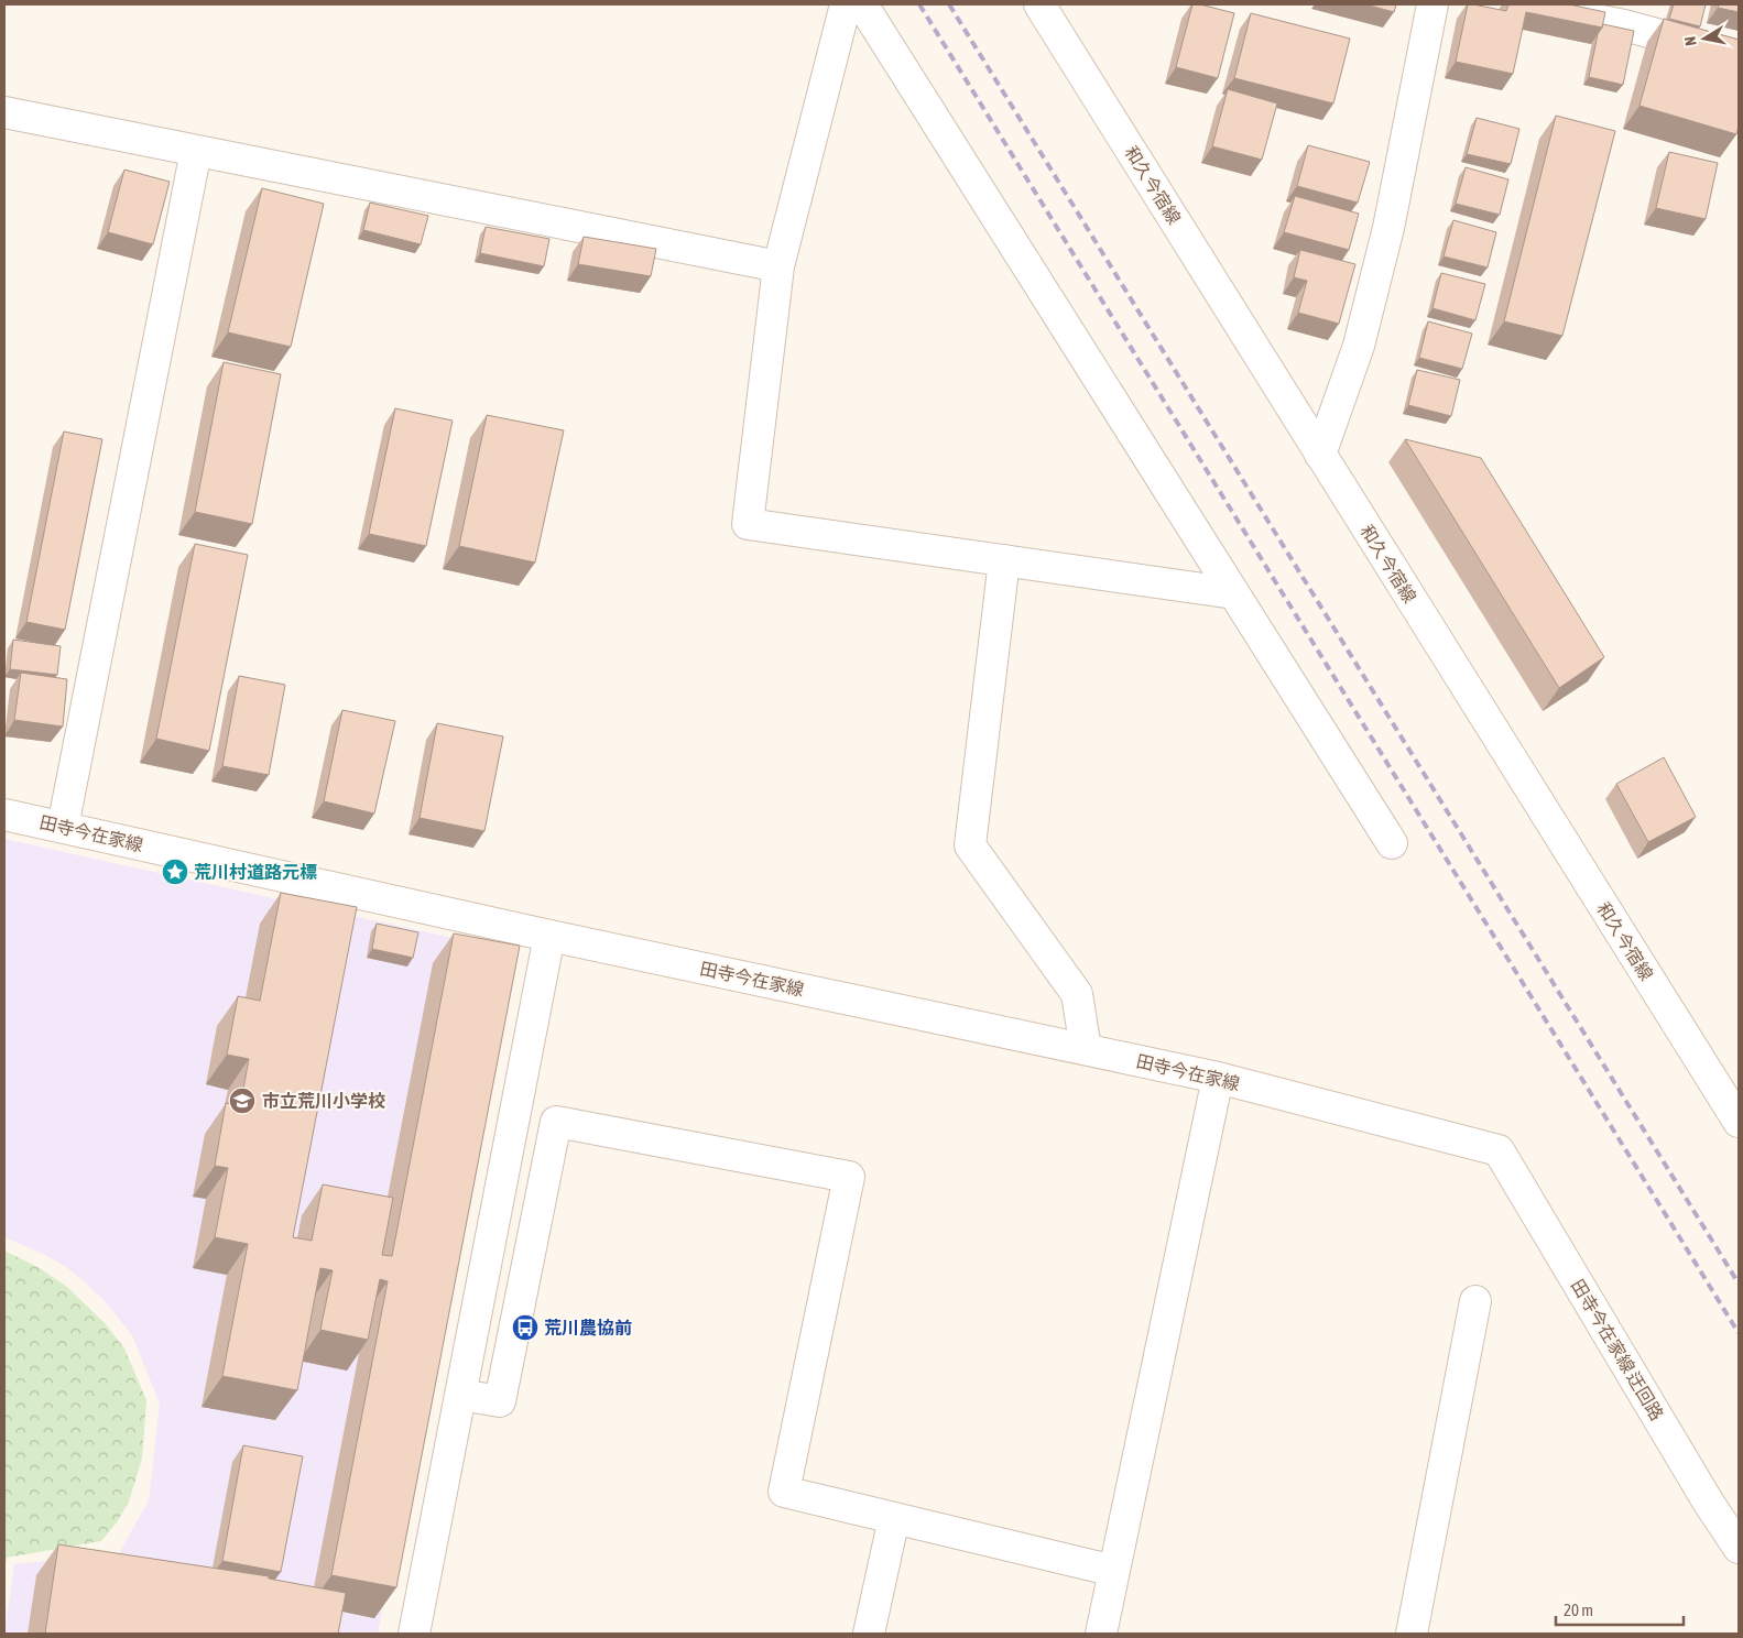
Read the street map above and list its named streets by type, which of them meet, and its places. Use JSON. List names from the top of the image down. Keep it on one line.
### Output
{"streets":{"street":["和久今宿線","田寺今在家線","田寺今在家線 迂回路"]},"crossings":[["田寺今在家線","田寺今在家線 迂回路"]],"places":{"place":["荒川村道路元標"],"school or university":["市立荒川小学校"],"bus stop":["荒川農協前"]},"scale_bar":"20 m","north":"left"}
